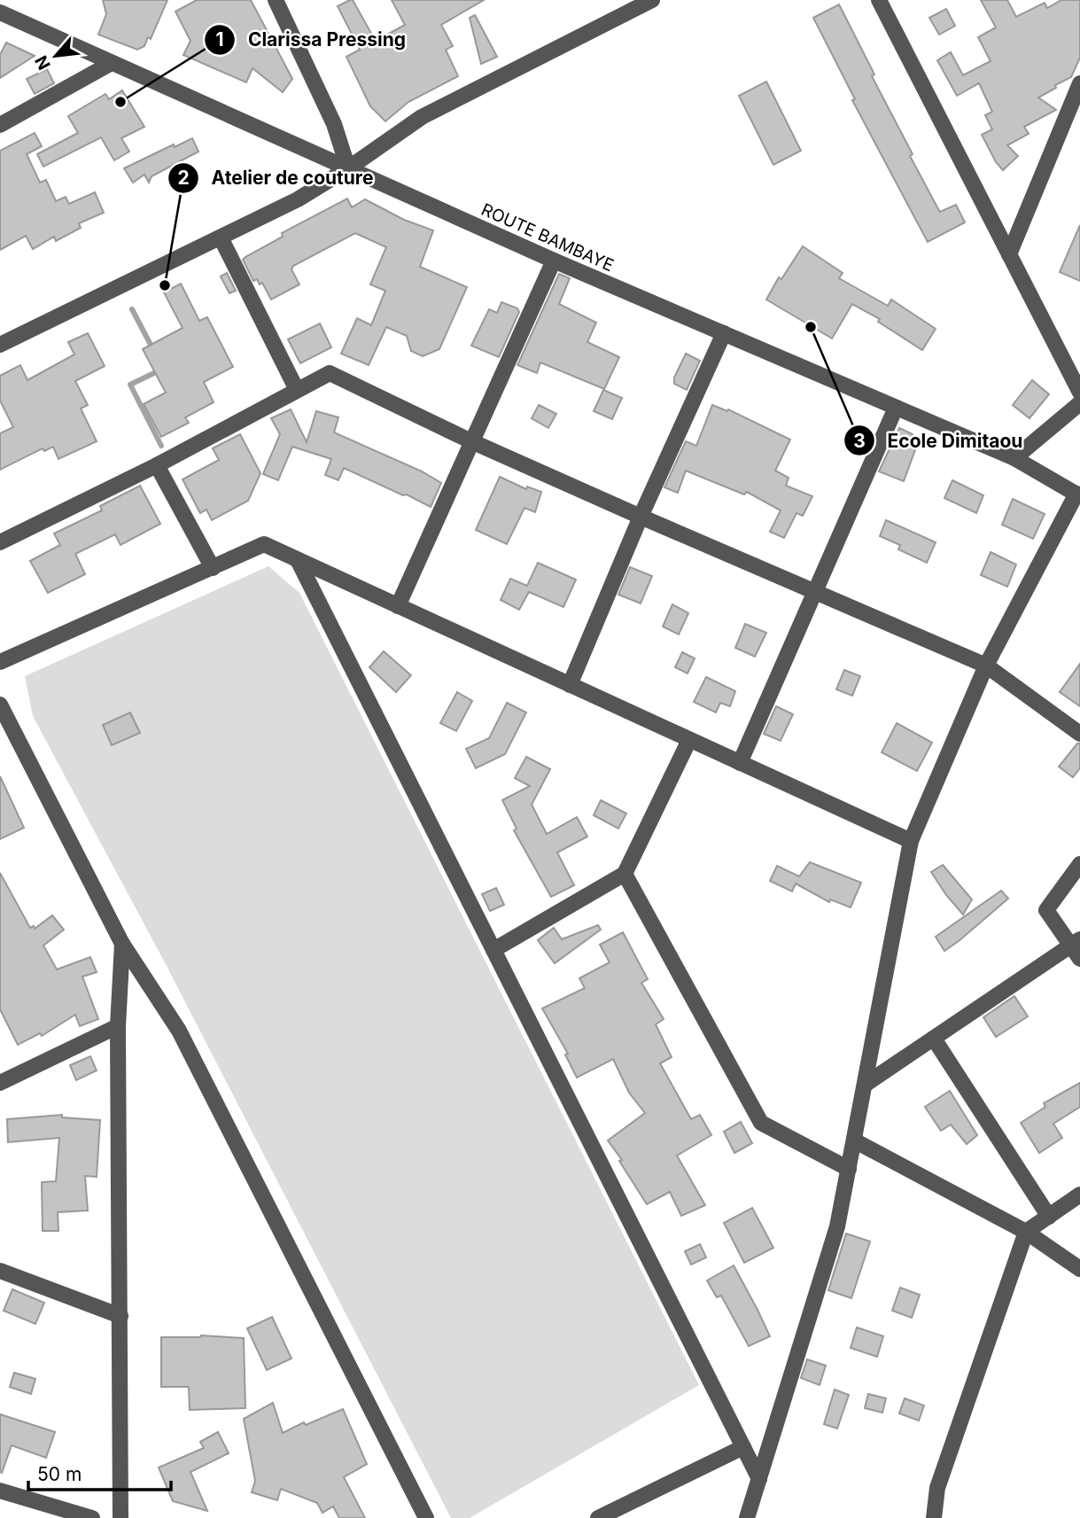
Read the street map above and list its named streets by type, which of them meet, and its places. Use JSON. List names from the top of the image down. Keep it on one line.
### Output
{"streets":{"street":["ROUTE BAMBAYE"]},"places":["Clarissa Pressing","Atelier de couture","Ecole Dimitaou"],"scale_bar":"50 m","north":"bottom left"}
